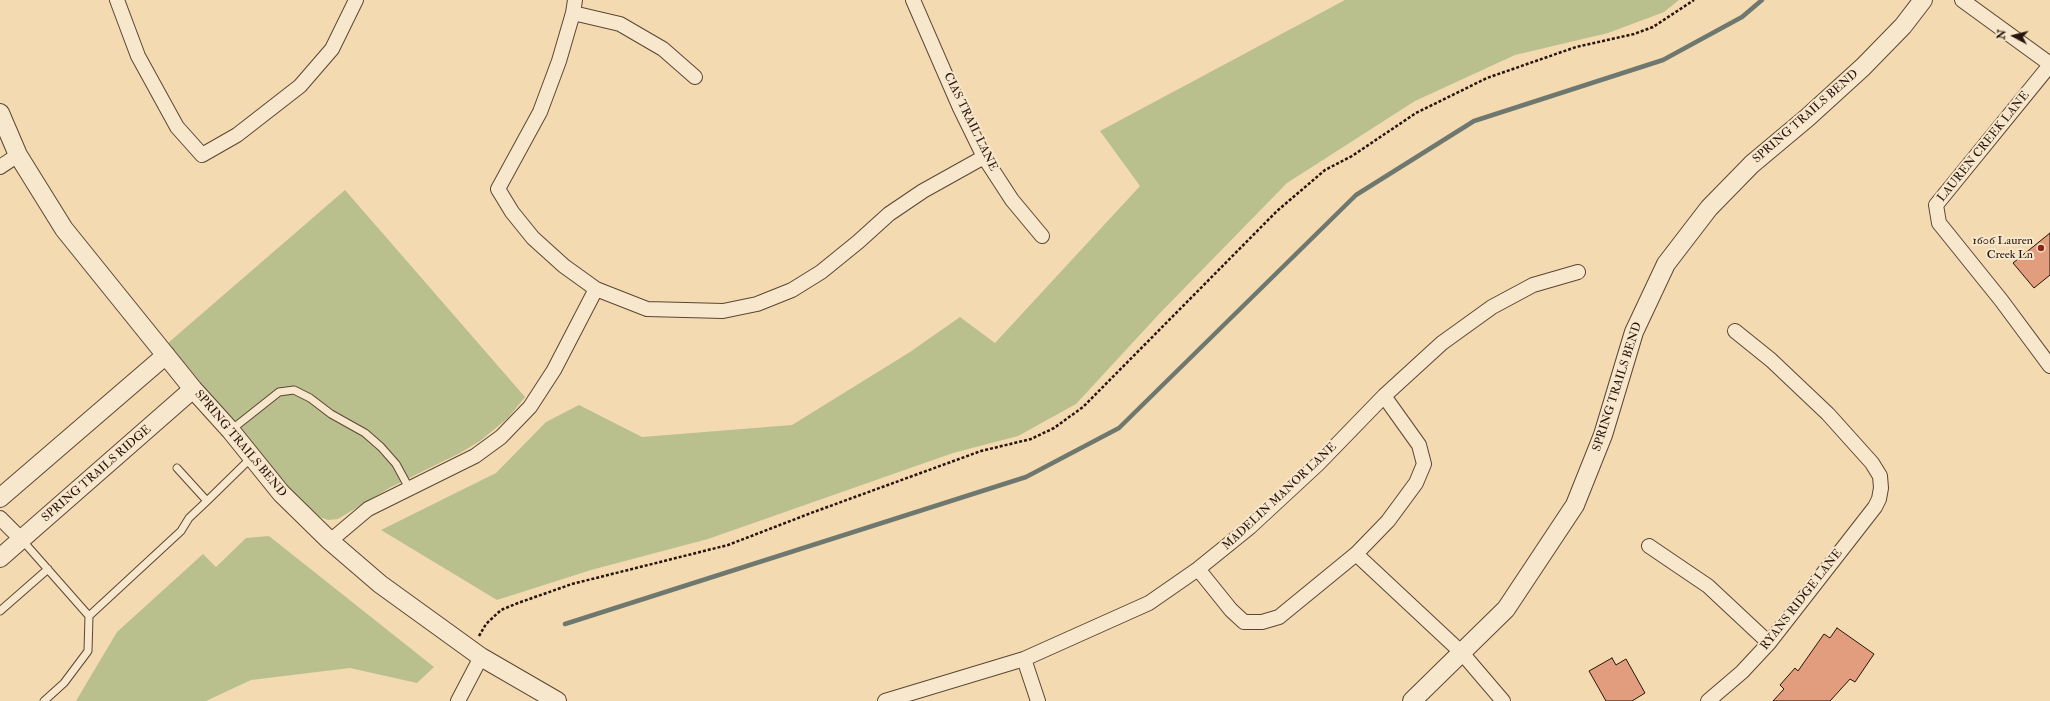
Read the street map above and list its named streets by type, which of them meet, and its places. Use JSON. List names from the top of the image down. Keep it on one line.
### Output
{"streets":{"street":["SPRING TRAILS BEND","CIAS TRAIL LANE","LAUREN CREEK LANE","SPRING TRAILS RIDGE","MADELIN MANOR LANE","RYANS RIDGE LANE"]},"crossings":[["SPRING TRAILS BEND","SPRING TRAILS RIDGE"]],"places":["1606 Lauren Creek Ln"],"north":"left"}
